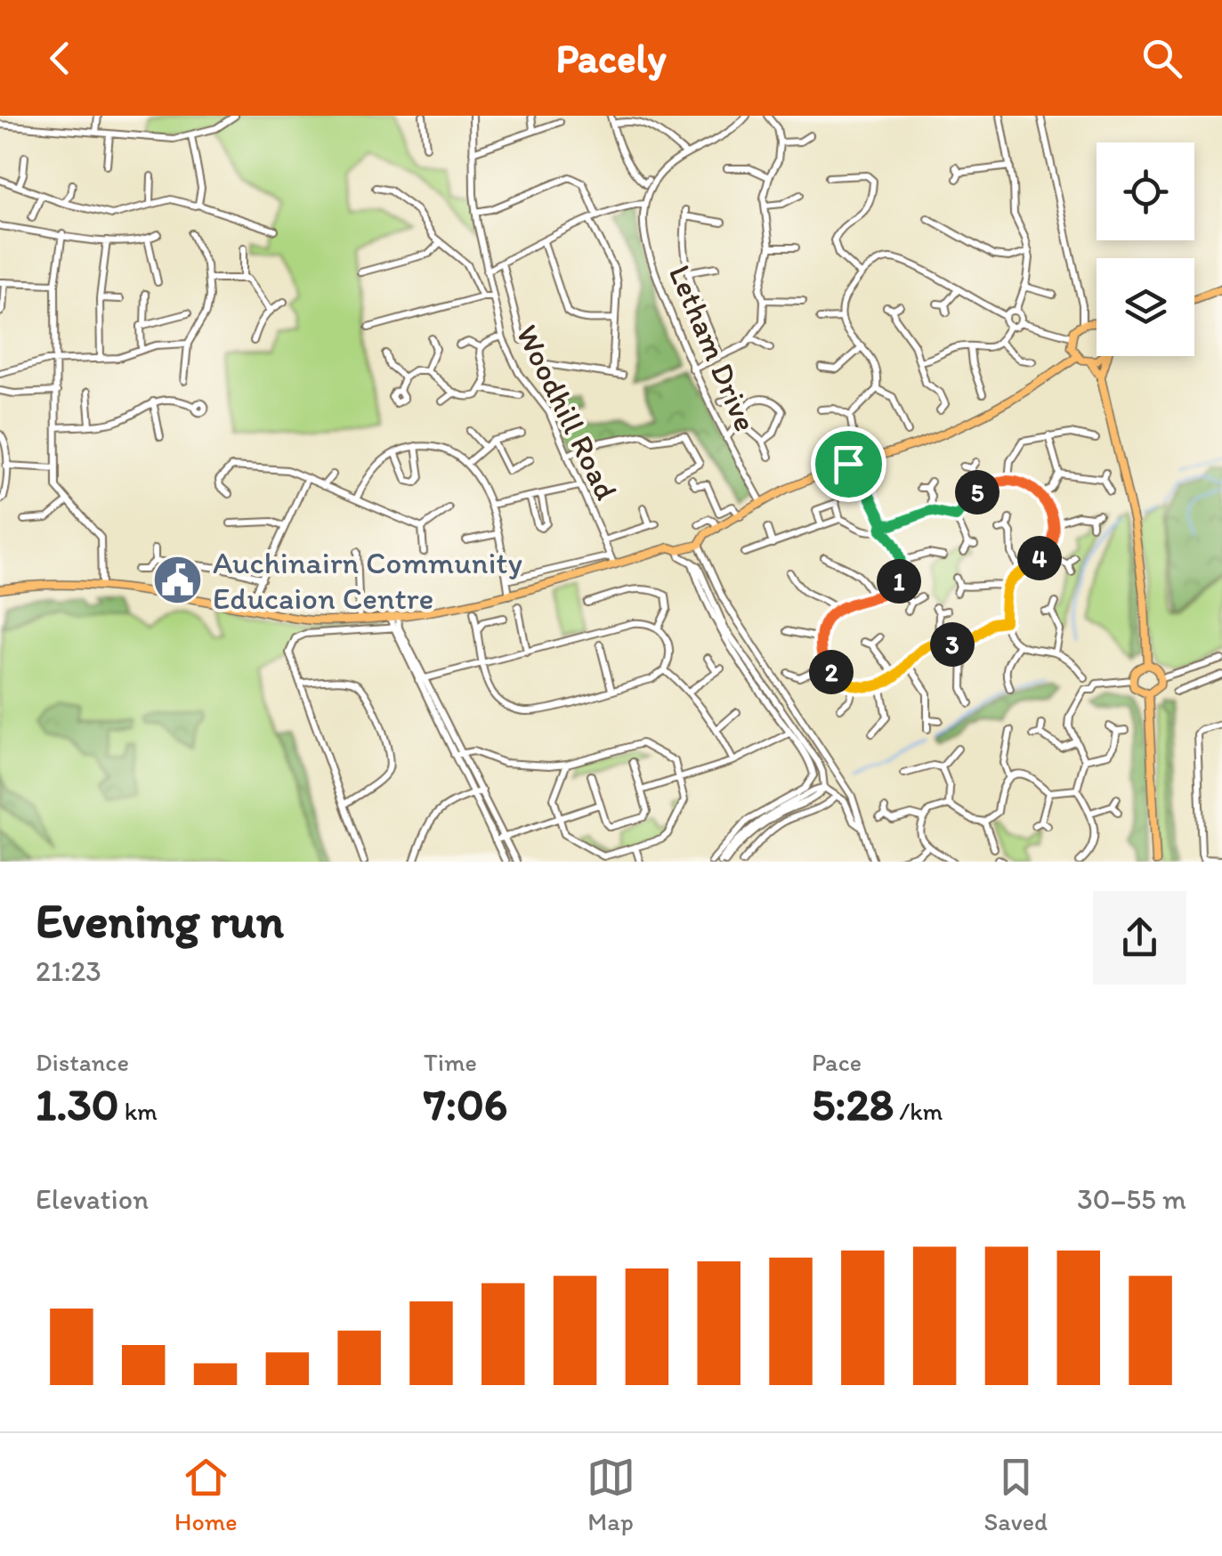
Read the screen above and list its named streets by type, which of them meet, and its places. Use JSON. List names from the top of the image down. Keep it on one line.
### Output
{"streets":{"street":["Letham Drive","Woodhill Road"]},"places":{"public building":["Auchinairn Community Educaion Centre"]},"page":{"header":"Pacely","pins":["5","4","1","3","2"],"heading":["Evening run","21:23"],"stats":[["Distance","1.30 km"],["Time","7:06"],["Pace","5:28 /km"]],"chart":["Elevation","30–55 m"],"tabs":["Home","Map","Saved"]}}
